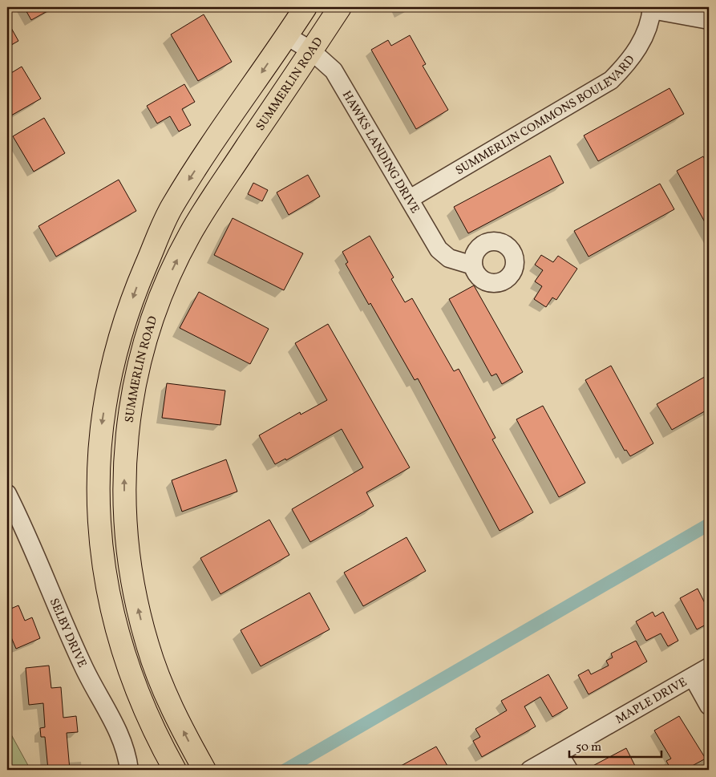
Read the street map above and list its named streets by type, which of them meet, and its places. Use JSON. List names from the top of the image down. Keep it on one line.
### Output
{"streets":{"main road":["SUMMERLIN ROAD"],"street":["SUMMERLIN COMMONS BOULEVARD","HAWKS LANDING DRIVE","SELBY DRIVE","MAPLE DRIVE"]},"crossings":[["SUMMERLIN ROAD","HAWKS LANDING DRIVE"],["SUMMERLIN COMMONS BOULEVARD","HAWKS LANDING DRIVE"]],"scale_bar":"50 m"}
